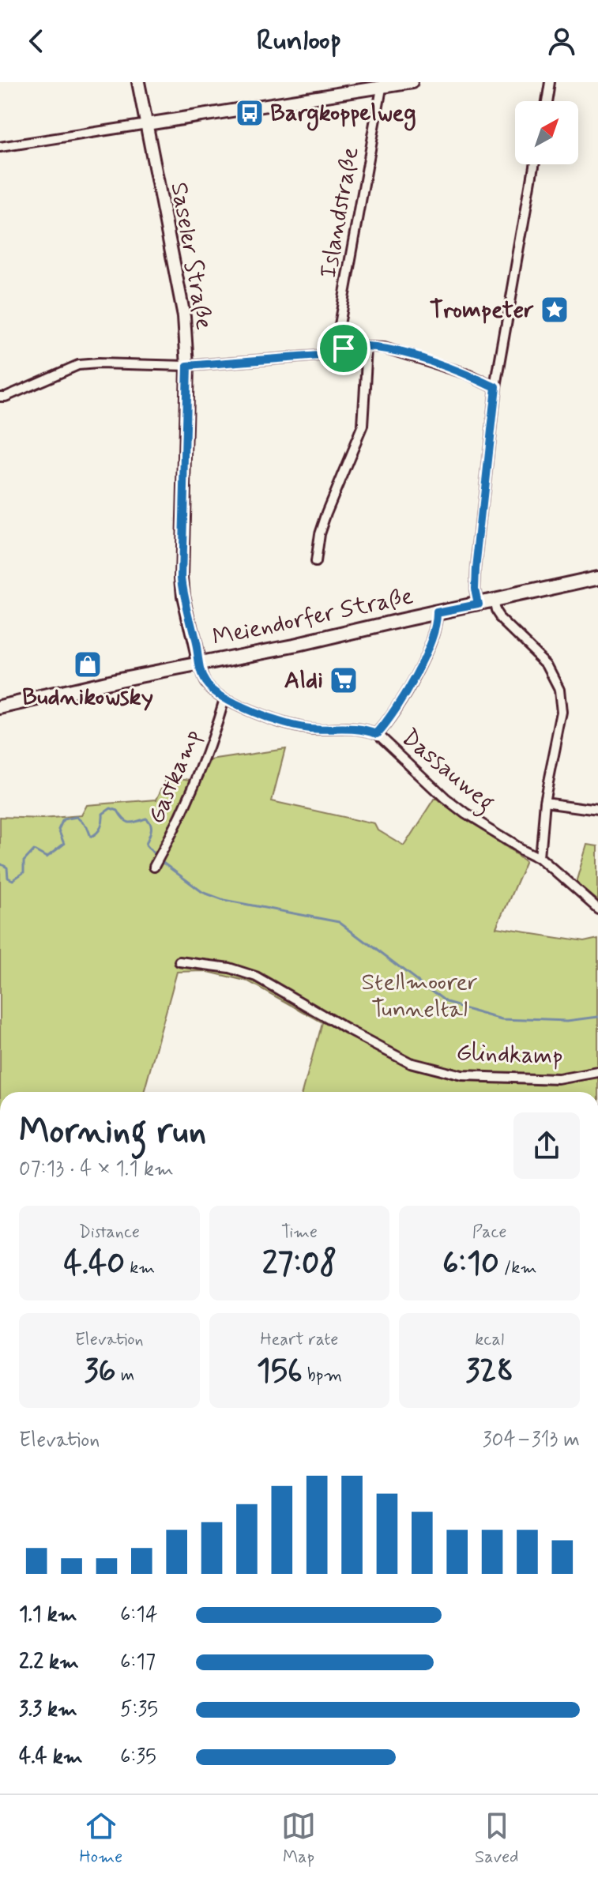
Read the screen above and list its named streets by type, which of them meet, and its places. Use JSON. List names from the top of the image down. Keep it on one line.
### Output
{"streets":{"main road":["Meiendorfer Straße"],"street":["Islandstraße","Saseler Straße","Dassauweg","Gastkamp","Glindkamp"]},"crossings":[["Saseler Straße","Meiendorfer Straße"],["Saseler Straße","Dassauweg"],["Meiendorfer Straße","Dassauweg"],["Dassauweg","Gastkamp"]],"parks":["Stellmoorer Tunneltal"],"places":{"bus stop":["Bargkoppelweg"],"place":["Trompeter"],"shop":["Budnikowsky"],"supermarket":["Aldi"]},"north":"top right","page":{"header":"Runloop","heading":["Morning run","07:13 · 4 × 1.1 km"],"stats":[["Distance","4.40 km"],["Time","27:08"],["Pace","6:10 /km"],["Elevation","36 m"],["Heart rate","156 bpm"],["kcal","328"]],"chart":["Elevation","304–313 m"],"list":[{"name":"1.1 km","note":"6:14"},{"name":"2.2 km","note":"6:17"},{"name":"3.3 km","note":"5:35"},{"name":"4.4 km","note":"6:35"}],"tabs":["Home","Map","Saved"]}}
